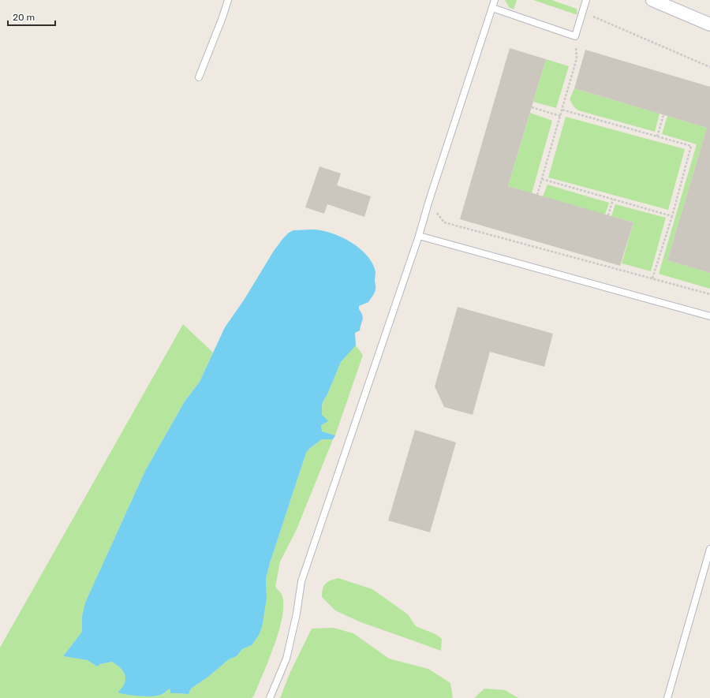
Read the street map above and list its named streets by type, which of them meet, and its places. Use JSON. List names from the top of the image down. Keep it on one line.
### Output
{"scale_bar":"20 m"}
